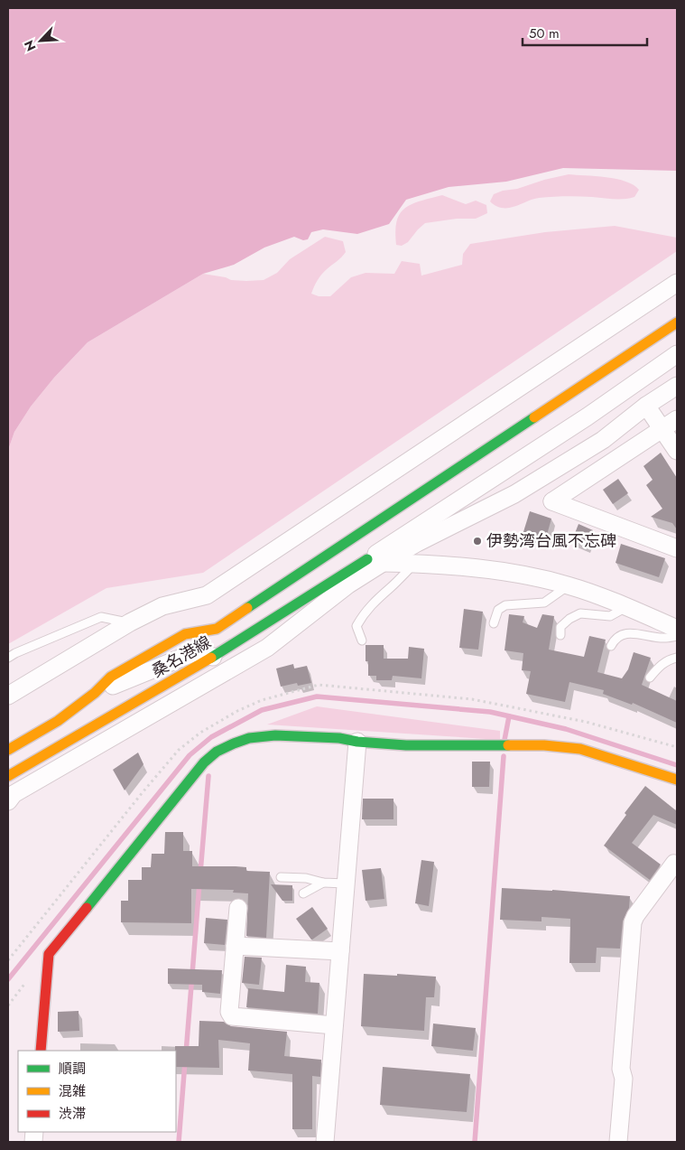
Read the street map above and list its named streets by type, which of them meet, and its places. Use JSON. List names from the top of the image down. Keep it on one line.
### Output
{"streets":{"street":["桑名港線"]},"places":["伊勢湾台風不忘碑"],"legend":["順調","混雑","渋滞"],"scale_bar":"50 m","north":"bottom left"}
